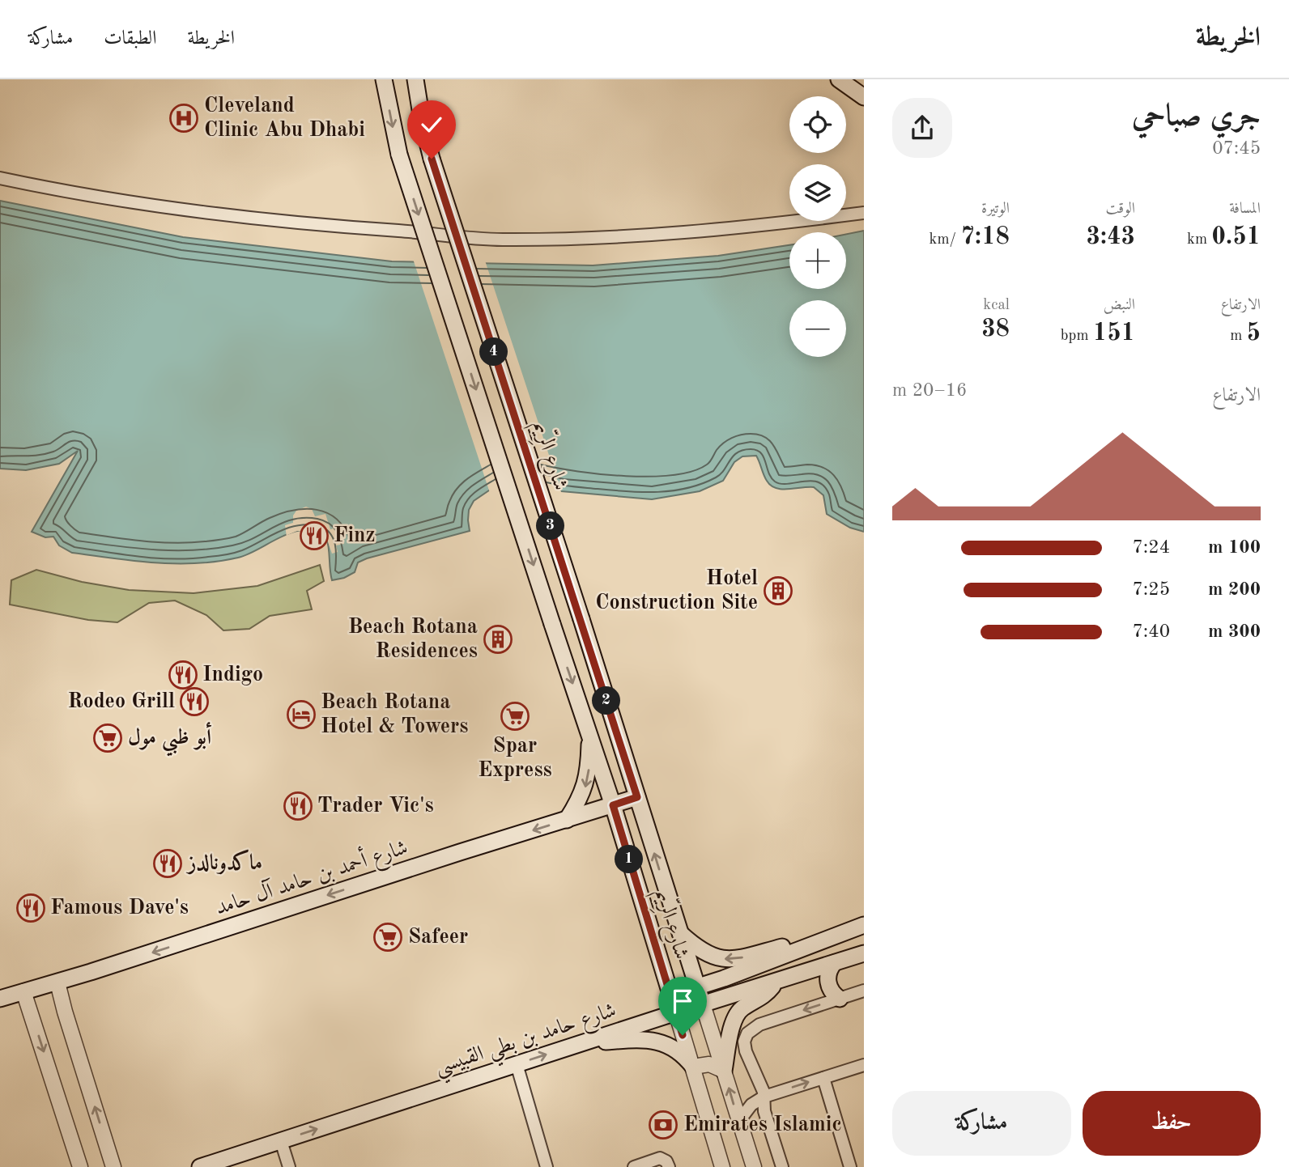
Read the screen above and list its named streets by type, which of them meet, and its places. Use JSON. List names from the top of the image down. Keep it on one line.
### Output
{"streets":{"main road":["شارع الرِّيم","شارع أحمد بن حامد آل حامد","شارع حامد بن بطي القبيسي"]},"crossings":[["شارع الرِّيم","شارع أحمد بن حامد آل حامد"],["شارع الرِّيم","شارع حامد بن بطي القبيسي"]],"one_way":["شارع أحمد بن حامد آل حامد","شارع حامد بن بطي القبيسي"],"places":{"hospital":["Cleveland Clinic Abu Dhabi"],"restaurant":["Finz","Indigo","Rodeo Grill","Trader Vic's","ماكدونالدز","Famous Dave's"],"building":["Hotel Construction Site","Beach Rotana Residences"],"hotel":["Beach Rotana Hotel & Towers"],"supermarket":["Spar Express","أبو ظبي مول","Safeer"],"bank":["Emirates Islamic"]},"page":{"header":"الخريطة","nav":["الخريطة","الطبقات","مشاركة"],"heading":["جري صباحي","07:45"],"map_buttons":["+","−"],"stats":[["المسافة","0.51 km"],["الوقت","3:43"],["الوتيرة","7:18 /km"],["الارتفاع","5 m"],["النبض","151 bpm"],["kcal","38"]],"pins":["4","3","2","1"],"chart":["الارتفاع","16–20 m"],"list":[{"name":"100 m","note":"7:24"},{"name":"200 m","note":"7:25"},{"name":"300 m","note":"7:40"}],"buttons":["حفظ","مشاركة"]}}
